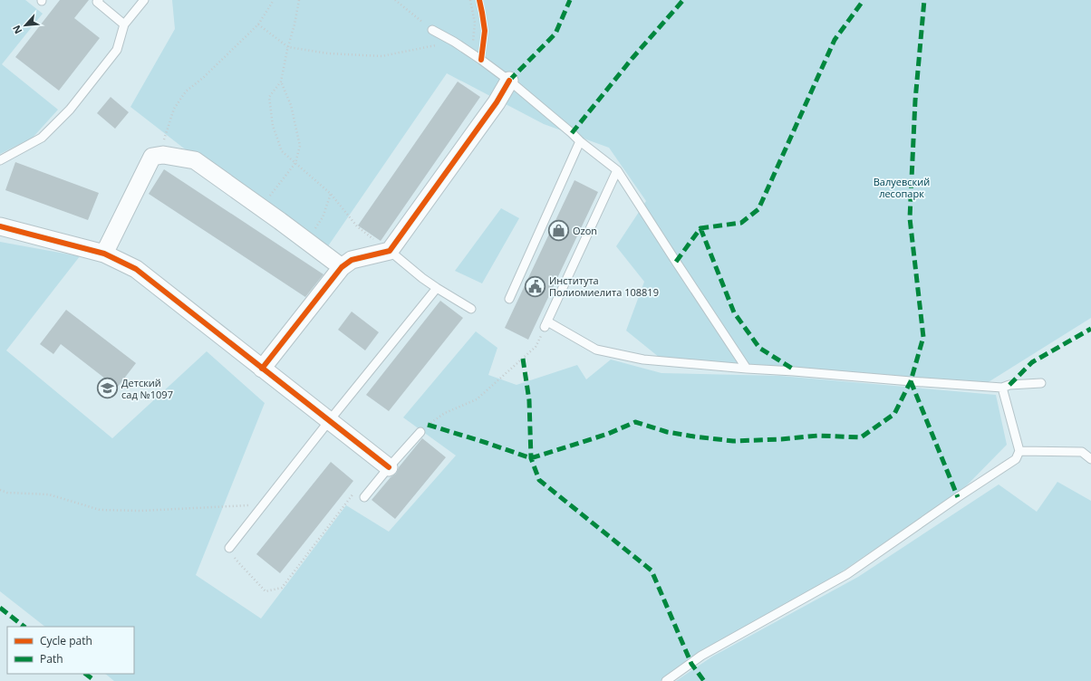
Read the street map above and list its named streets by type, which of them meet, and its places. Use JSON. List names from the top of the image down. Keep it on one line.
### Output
{"parks":["Валуевский лесопарк"],"places":{"shop":["Ozon"],"public building":["Института Полиомиелита 108819"],"school or university":["Детский сад №1097"]},"legend":["Cycle path","Path"],"north":"bottom left"}
